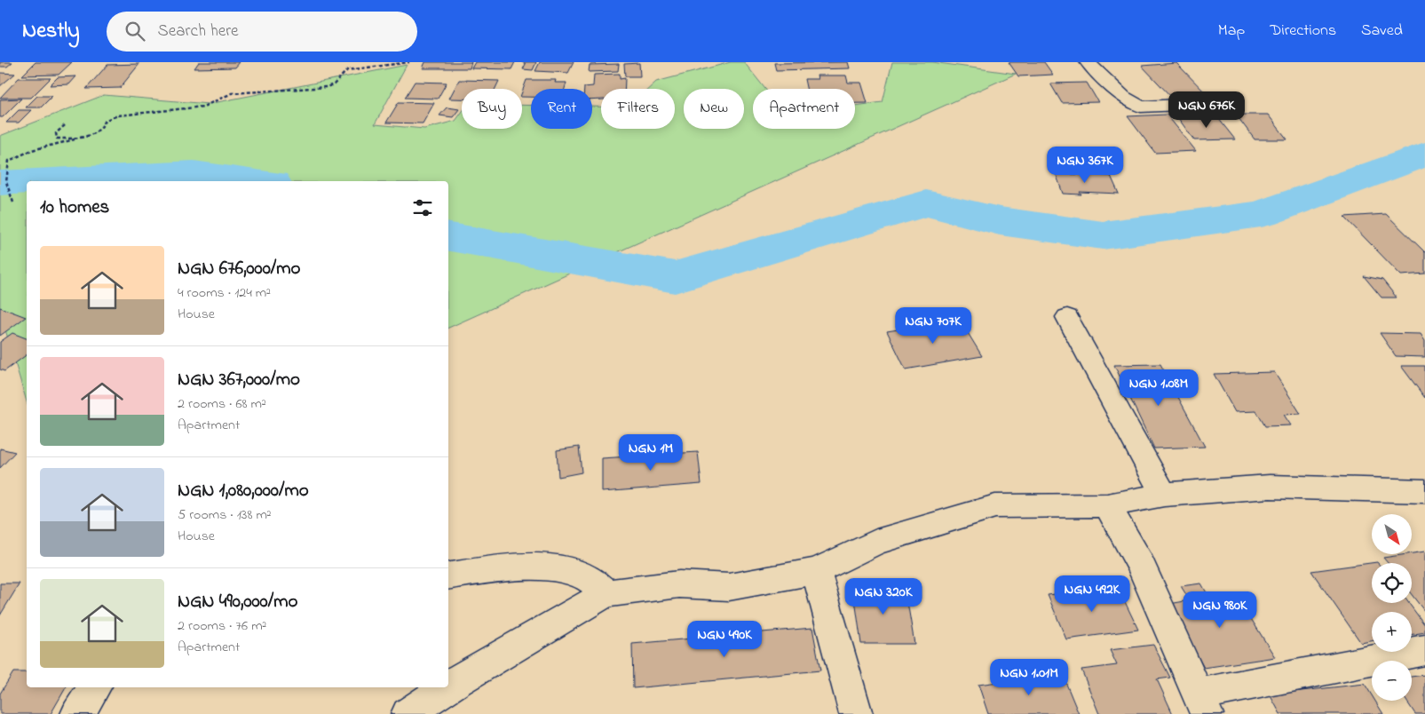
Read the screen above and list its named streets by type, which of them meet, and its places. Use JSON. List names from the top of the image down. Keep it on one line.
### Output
{"north":"bottom right","page":{"header":"Nestly","search":"Search here","nav":["Map","Directions","Saved"],"chip":["Buy","Rent","Filters","New","Apartment"],"price":["NGN 676K","NGN 367K","NGN 707K","NGN 1.08M","NGN 1M","NGN 492K","NGN 320K","NGN 980K","NGN 490K","NGN 1.01M"],"heading":"10 homes","list":[{"name":"NGN 676,000/mo","note":"4 rooms · 124 m² · House"},{"name":"NGN 367,000/mo","note":"2 rooms · 68 m² · Apartment"},{"name":"NGN 1,080,000/mo","note":"5 rooms · 138 m² · House"},{"name":"NGN 490,000/mo","note":"2 rooms · 76 m² · Apartment"}],"map_buttons":["+","−"]}}
